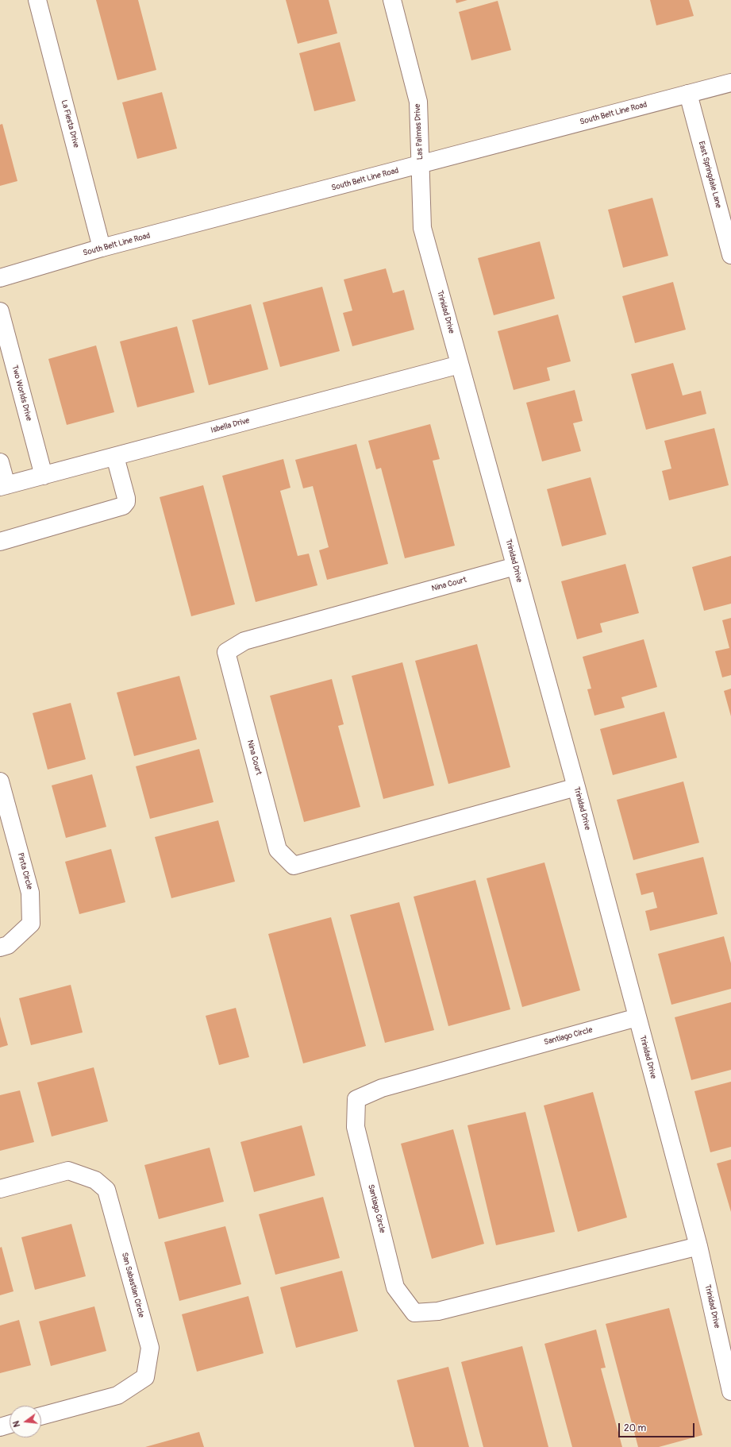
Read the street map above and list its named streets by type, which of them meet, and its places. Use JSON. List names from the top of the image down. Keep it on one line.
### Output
{"streets":{"street":["South Belt Line Road","La Fiesta Drive","Las Palmas Drive","East Springdale Lane","Trinidad Drive","Two Worlds Drive","Isbella Drive","Nina Court","Pinta Circle","Santiago Circle","San Sabastian Circle"]},"crossings":[["South Belt Line Road","La Fiesta Drive"],["South Belt Line Road","Las Palmas Drive"],["South Belt Line Road","East Springdale Lane"],["Las Palmas Drive","Trinidad Drive"],["Trinidad Drive","Isbella Drive"],["Trinidad Drive","Nina Court"],["Trinidad Drive","Santiago Circle"],["Two Worlds Drive","Isbella Drive"]],"scale_bar":"20 m","north":"left"}
